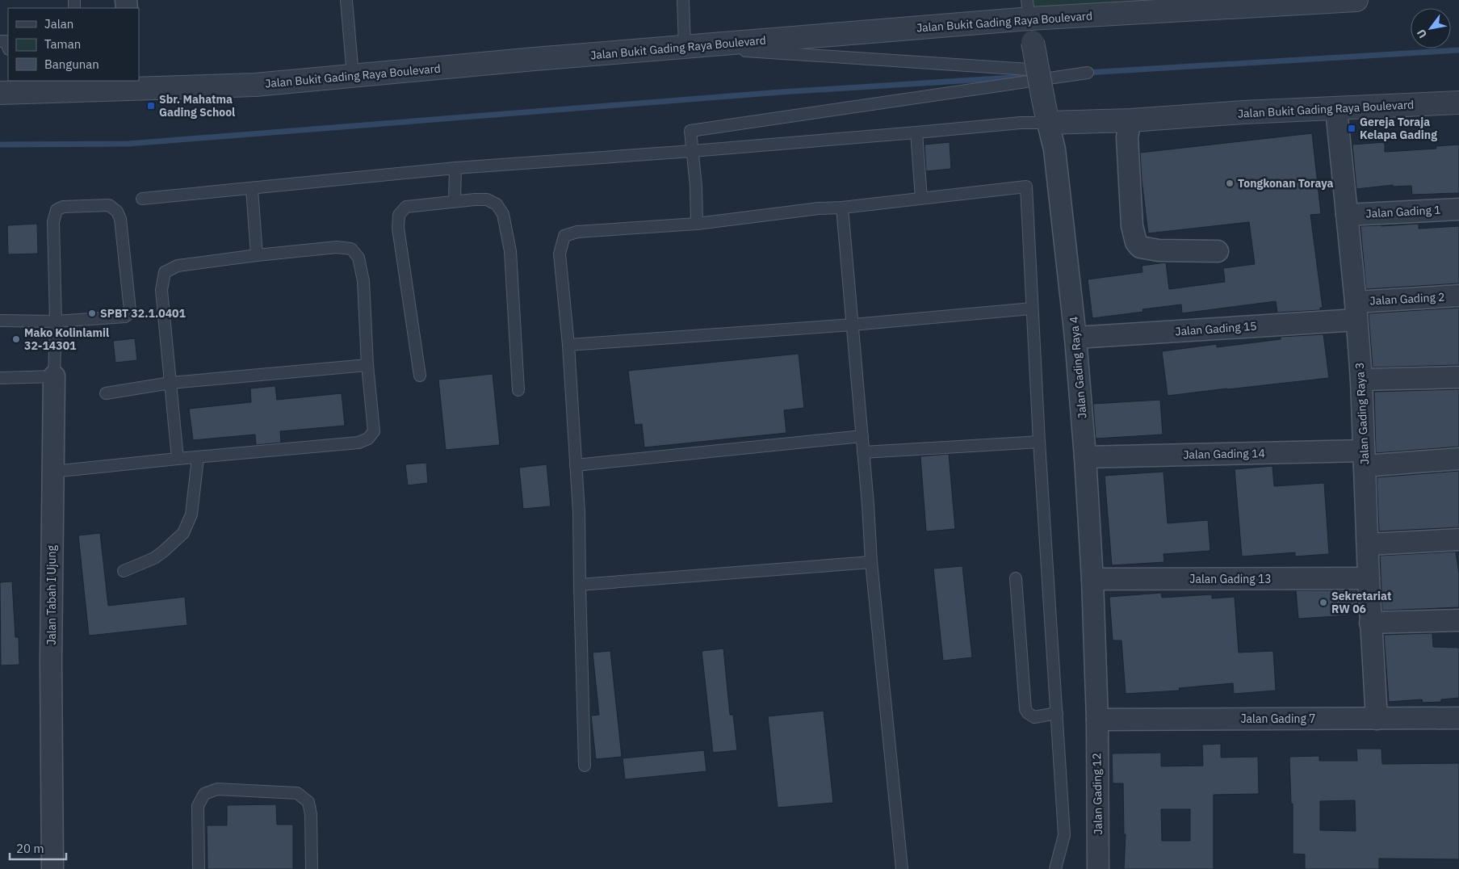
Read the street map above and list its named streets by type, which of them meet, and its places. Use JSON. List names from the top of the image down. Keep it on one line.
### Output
{"streets":{"street":["Jalan Bukit Gading Raya Boulevard","Jalan Gading 1","Jalan Gading 2","Jalan Gading 15","Jalan Gading Raya 4","Jalan Gading Raya 3","Jalan Gading 14","Jalan Gading 13","Jalan Tabah I Ujung","Jalan Gading 7","Jalan Gading 12"]},"crossings":[["Jalan Bukit Gading Raya Boulevard","Jalan Gading Raya 4"],["Jalan Bukit Gading Raya Boulevard","Jalan Gading Raya 3"],["Jalan Gading 1","Jalan Gading Raya 3"],["Jalan Gading 2","Jalan Gading 15"],["Jalan Gading 2","Jalan Gading Raya 3"],["Jalan Gading 15","Jalan Gading Raya 4"],["Jalan Gading 15","Jalan Gading Raya 3"],["Jalan Gading Raya 4","Jalan Gading 14"],["Jalan Gading Raya 4","Jalan Gading 13"],["Jalan Gading Raya 4","Jalan Gading 7"],["Jalan Gading Raya 4","Jalan Gading 12"],["Jalan Gading Raya 3","Jalan Gading 14"],["Jalan Gading Raya 3","Jalan Gading 13"],["Jalan Gading Raya 3","Jalan Gading 7"],["Jalan Gading 7","Jalan Gading 12"]],"places":{"transit":["Sbr. Mahatma Gading School","Gereja Toraja Kelapa Gading"],"other":["Tongkonan Toraya","SPBT 32.1.0401","Mako Kolinlamil 32-14301","Sekretariat RW 06"]},"legend":["Jalan","Taman","Bangunan"],"scale_bar":"20 m","north":"bottom left"}
